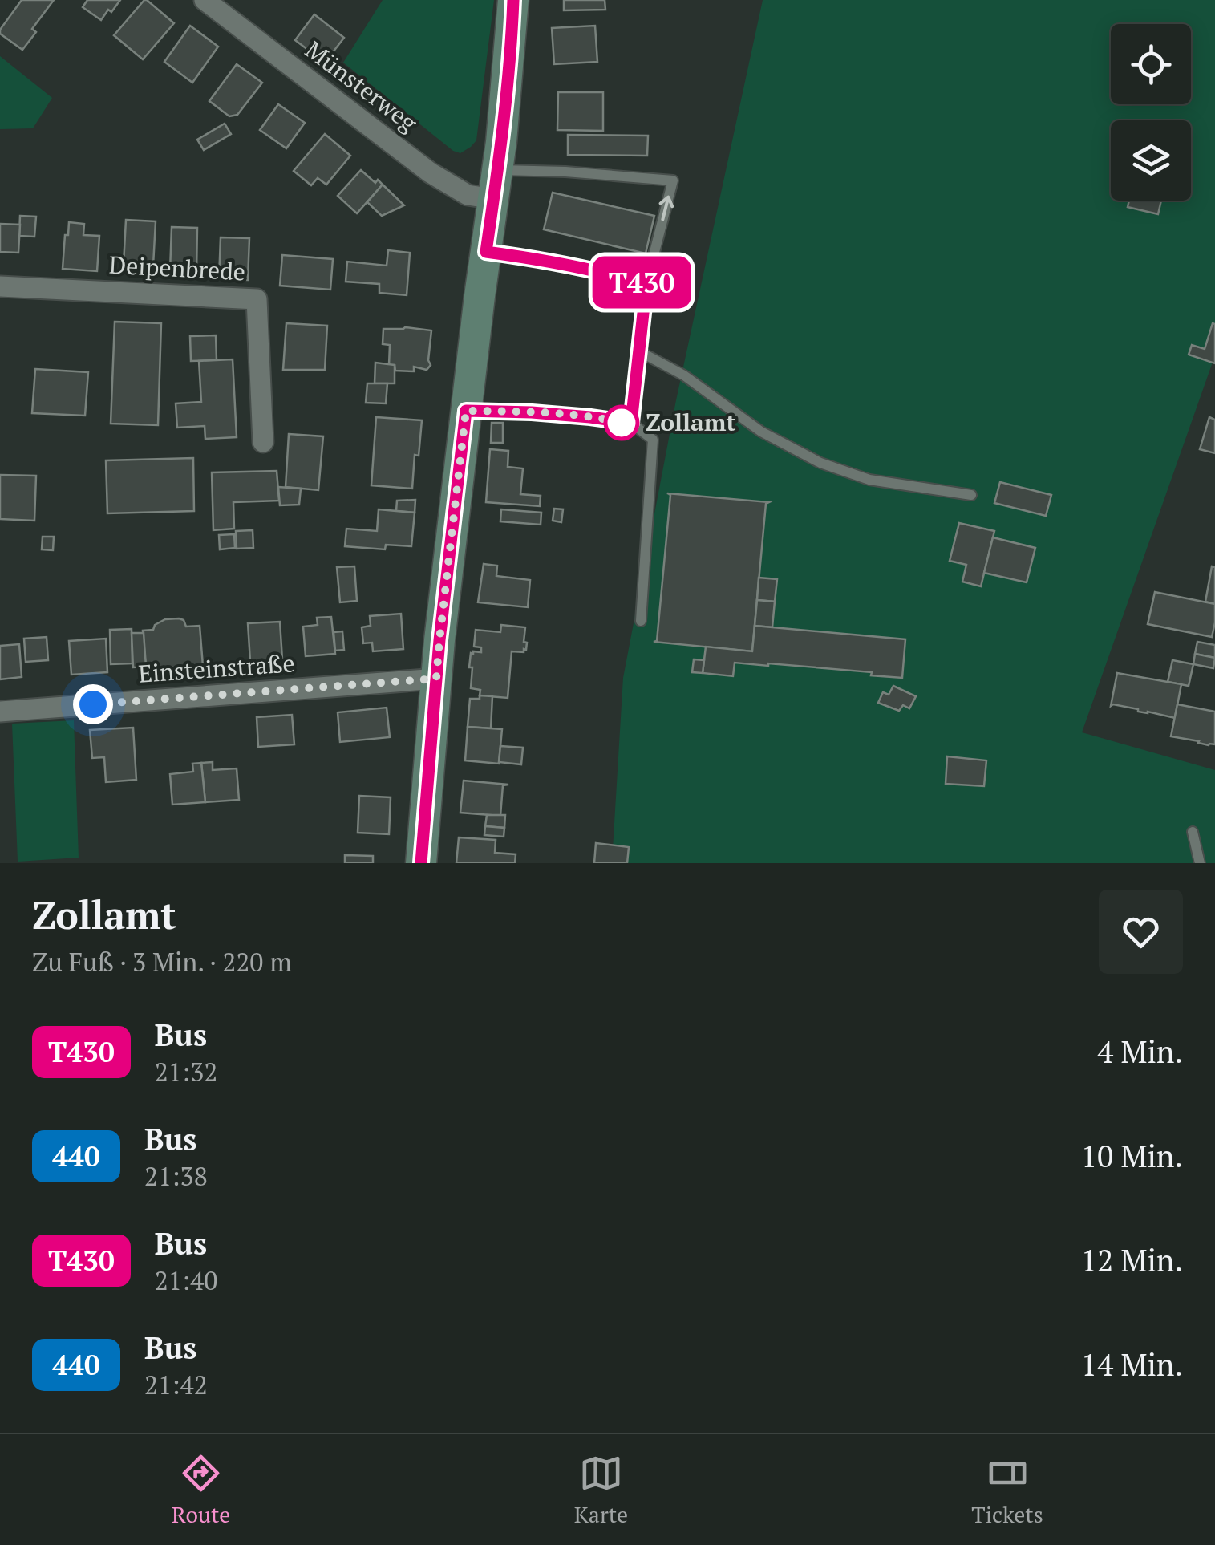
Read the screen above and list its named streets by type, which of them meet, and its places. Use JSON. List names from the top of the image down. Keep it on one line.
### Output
{"streets":{"street":["Münsterweg","Deipenbrede","Einsteinstraße"]},"places":["Zollamt"],"lines":["bus line T430"],"page":{"on_map":"T430","heading":["Zollamt","Zu Fuß · 3 Min. · 220 m"],"list":[{"mark":"T430","name":"Bus","note":"21:32","value":"4 Min."},{"mark":"440","name":"Bus","note":"21:38","value":"10 Min."},{"mark":"T430","name":"Bus","note":"21:40","value":"12 Min."},{"mark":"440","name":"Bus","note":"21:42","value":"14 Min."}],"tabs":["Route","Karte","Tickets"]}}
